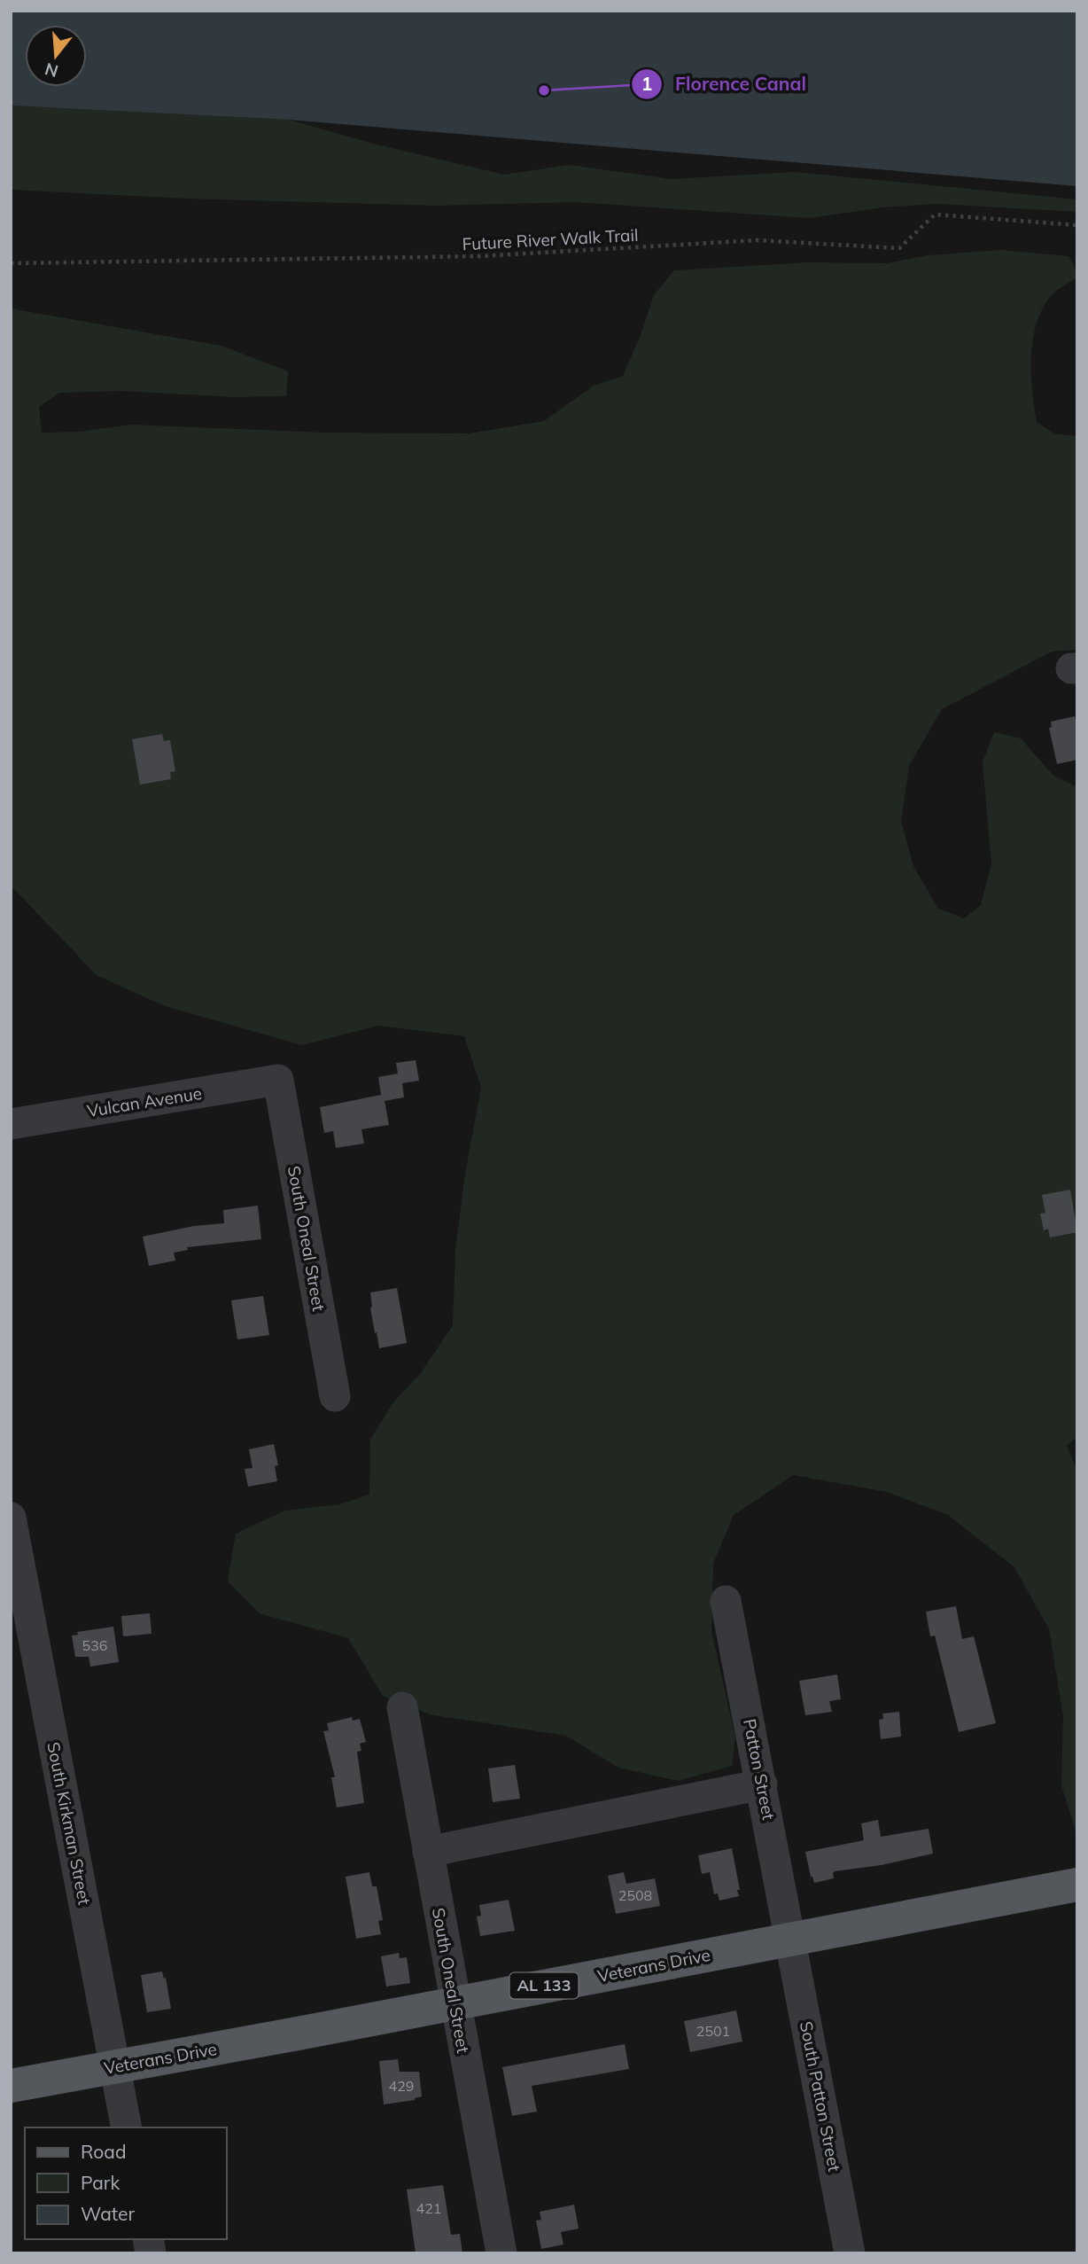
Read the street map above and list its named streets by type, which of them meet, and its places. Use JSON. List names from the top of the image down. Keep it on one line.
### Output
{"streets":{"main road":["Veterans Drive","AL 133"],"street":["Vulcan Avenue","South Oneal Street","Patton Street","South Kirkman Street","South Patton Street"],"path":["Future River Walk Trail"]},"crossings":[["Vulcan Avenue","South Oneal Street"],["South Oneal Street","Veterans Drive"],["Patton Street","Veterans Drive"],["Patton Street","South Patton Street"],["South Kirkman Street","Veterans Drive"],["Veterans Drive","South Patton Street"]],"places":["Florence Canal"],"house_numbers":["536","2508","2501","429","421"],"legend":["Road","Park","Water"],"north":"bottom"}
